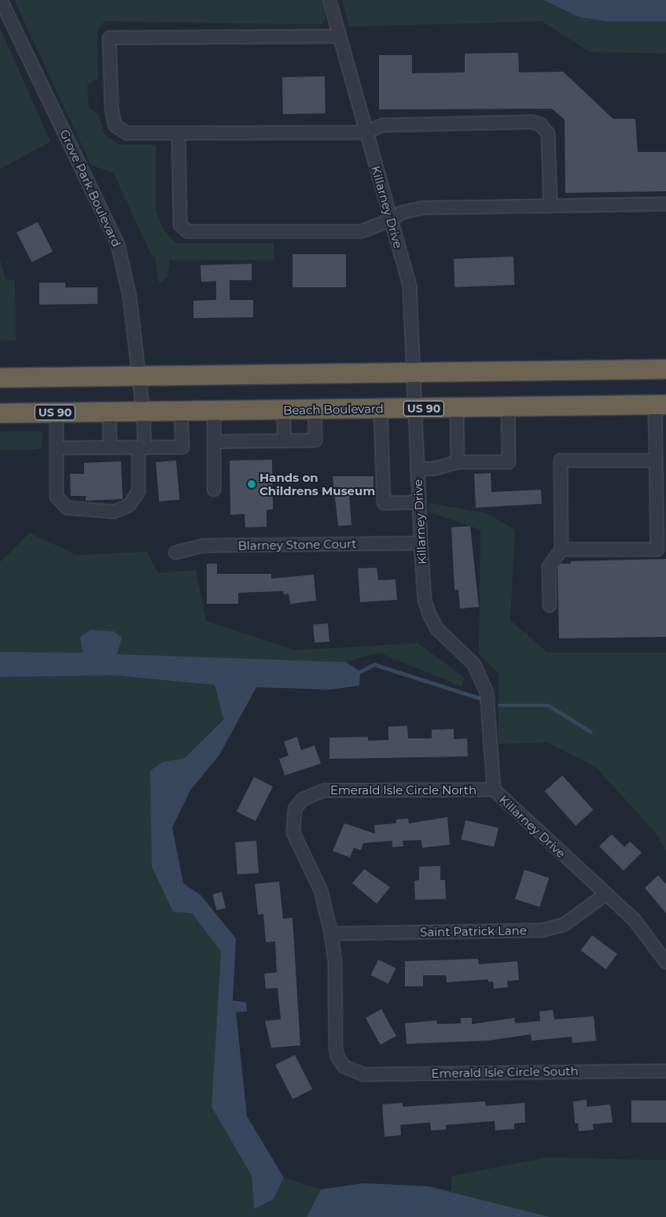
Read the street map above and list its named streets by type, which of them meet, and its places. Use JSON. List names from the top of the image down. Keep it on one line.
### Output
{"streets":{"highway":["US 90","Beach Boulevard"],"street":["Grove Park Boulevard","Killarney Drive","Blarney Stone Court","Emerald Isle Circle North","Saint Patrick Lane","Emerald Isle Circle South"]},"crossings":[["Grove Park Boulevard","Beach Boulevard"],["Killarney Drive","Beach Boulevard"],["Killarney Drive","Blarney Stone Court"],["Killarney Drive","Emerald Isle Circle North"],["Killarney Drive","Saint Patrick Lane"],["Emerald Isle Circle North","Saint Patrick Lane"],["Emerald Isle Circle North","Emerald Isle Circle South"],["Saint Patrick Lane","Emerald Isle Circle South"]],"places":["Hands on Childrens Museum"]}
